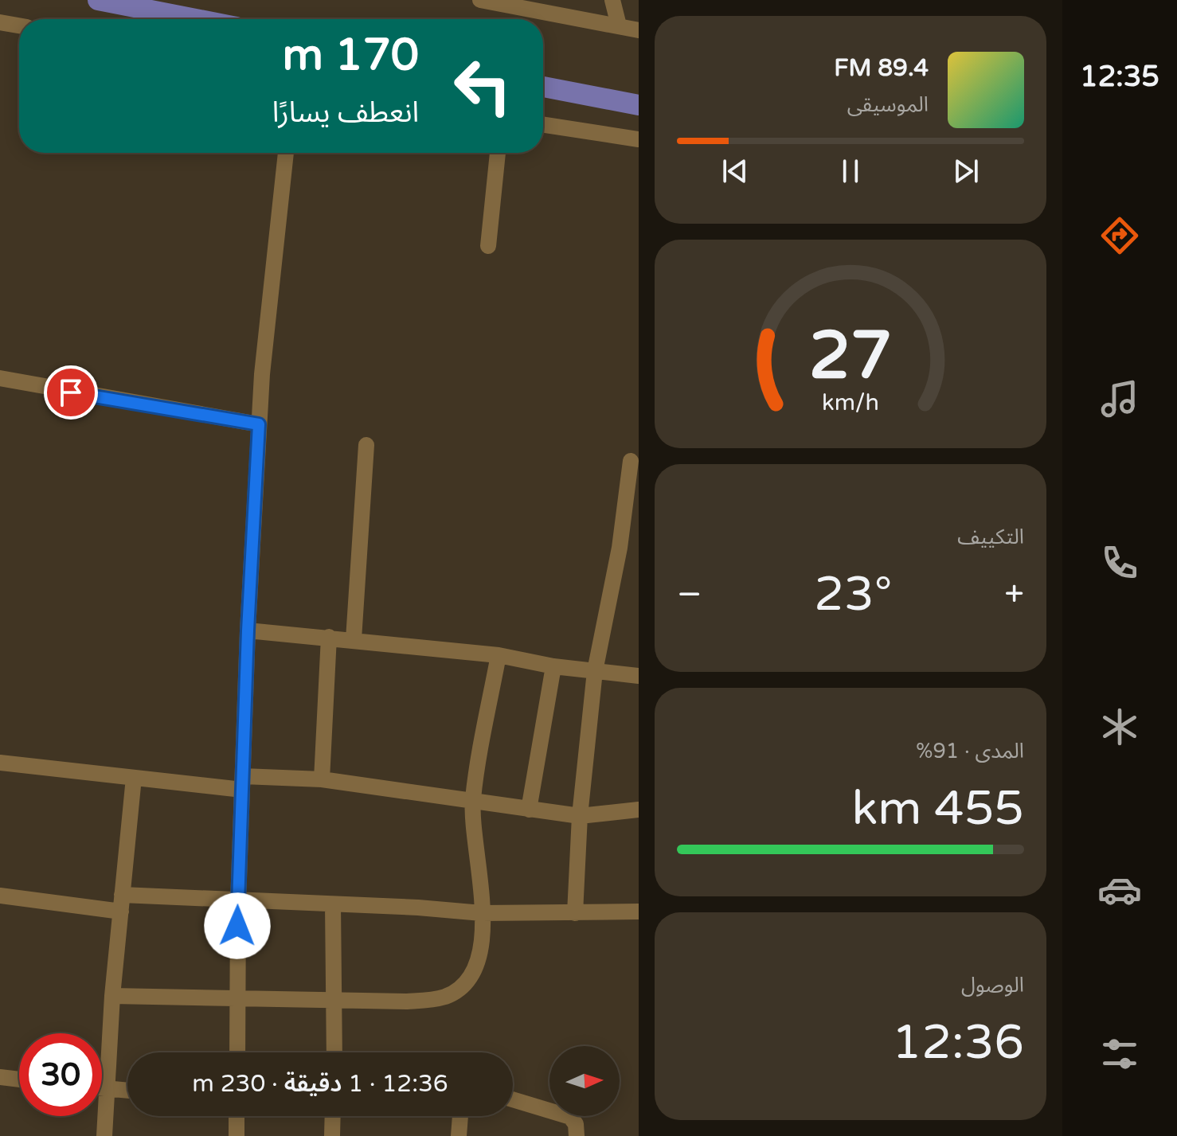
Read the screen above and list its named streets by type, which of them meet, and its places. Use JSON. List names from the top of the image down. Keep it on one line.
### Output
{"north":"right","page":{"tabs":"12:35","turn":["170 m","انعطف يسارًا"],"song":["89.4 FM","الموسيقى"],"tile":["التكييف",["المدى · 91%","455 km"],["الوصول","12:36"]],"heat":["−","23°","+"],"limit":"30","trip":"12:36 · 1 دقيقة · 230 m","gauge":["27","km/h"]}}
